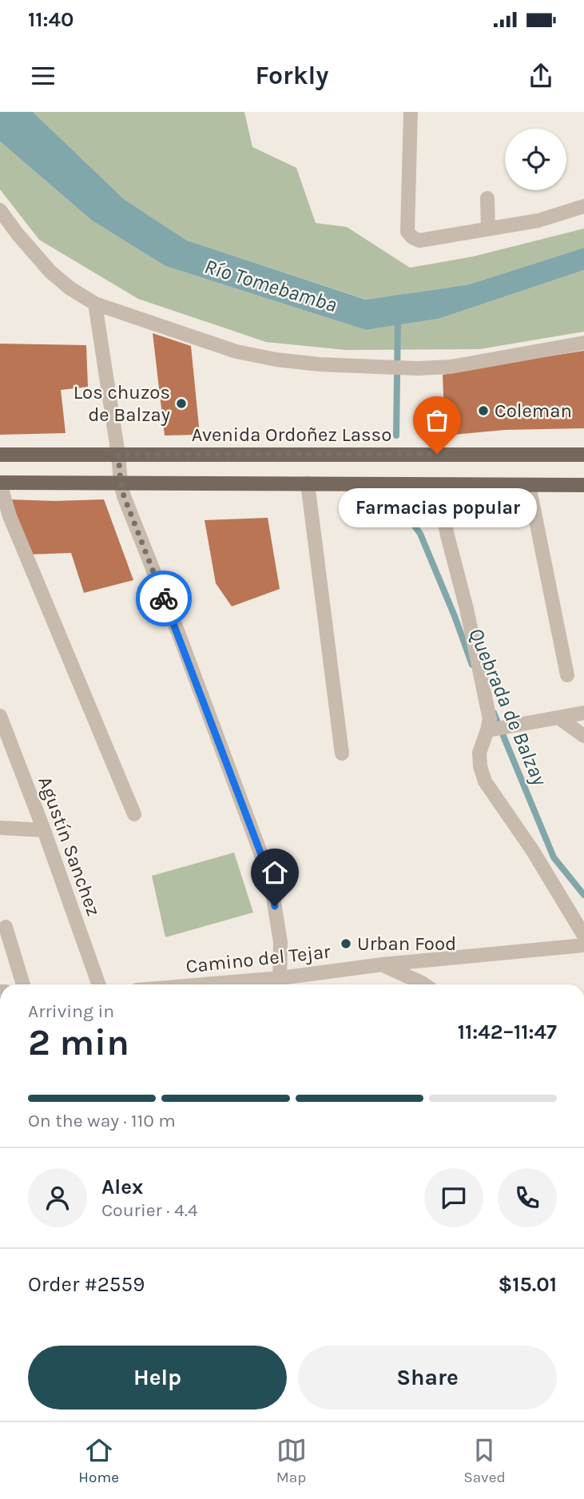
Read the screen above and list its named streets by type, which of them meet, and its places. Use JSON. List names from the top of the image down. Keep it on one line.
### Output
{"streets":{"main road":["Avenida Ordoñez Lasso"],"street":["Agustín Sanchez","Camino del Tejar"]},"water":["Río Tomebamba","Quebrada de Balzay"],"places":["Los chuzos de Balzay","Coleman","Farmacias popular","Urban Food"],"page":{"status":"11:40","header":"Forkly","bubble":"Farmacias popular","heading":["2 min","Arriving in","11:42–11:47"],"panel":["Alex","Courier · 4.4","Order #2559","$15.01"],"bar":"On the way · 110 m","buttons":["Help","Share"],"tabs":["Home","Map","Saved"]}}
